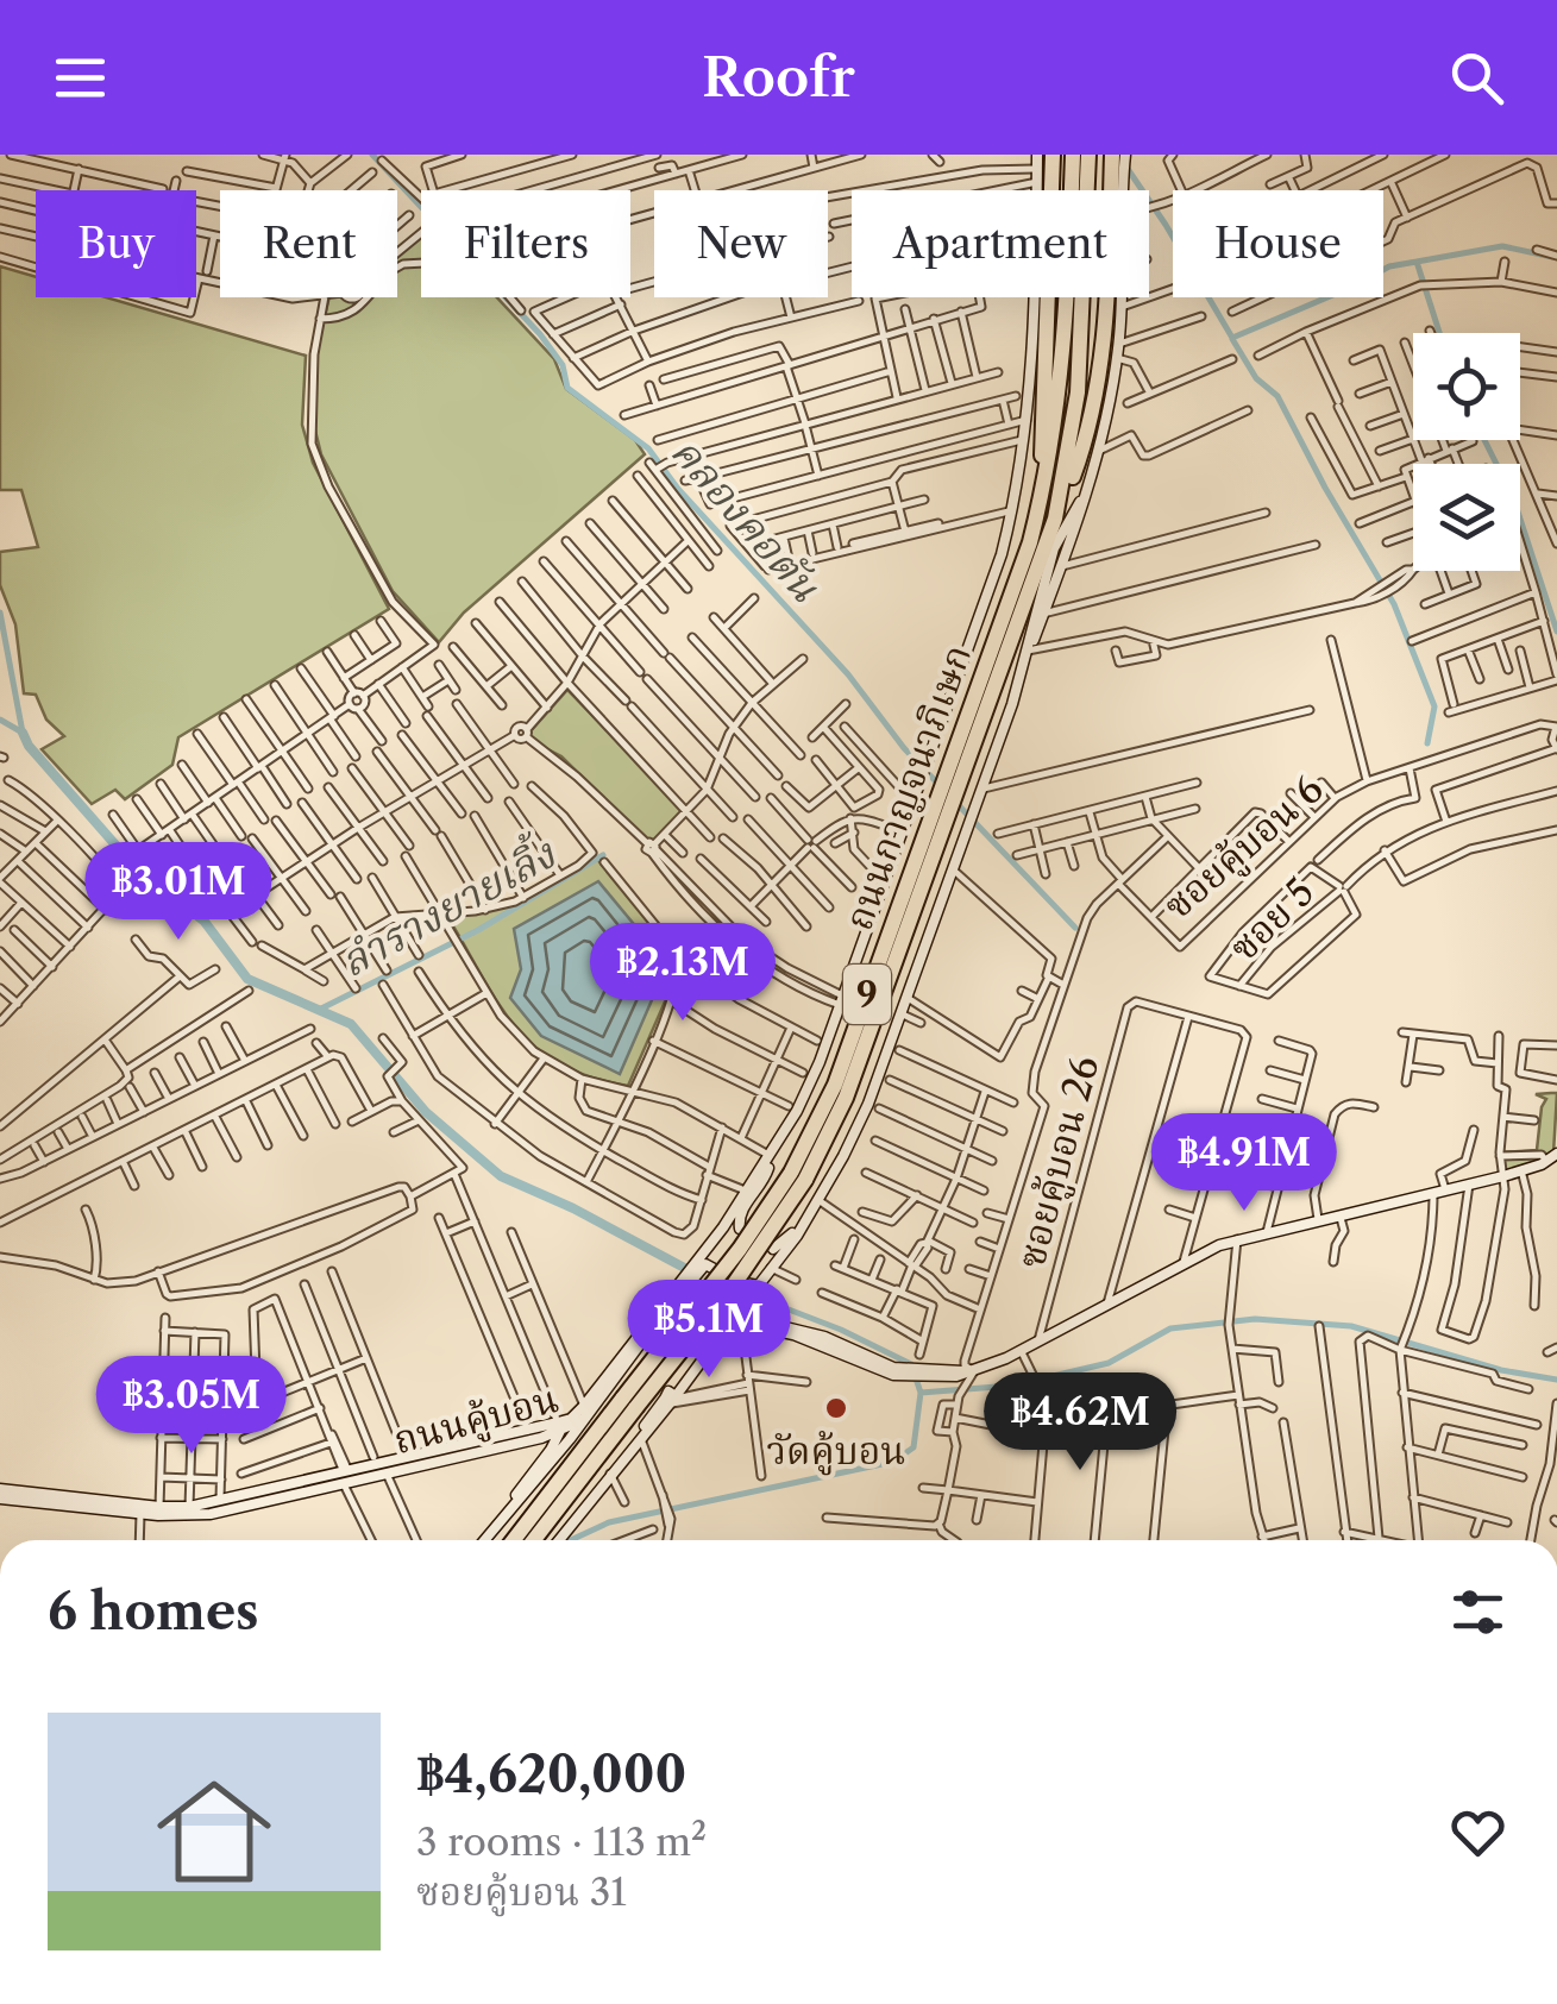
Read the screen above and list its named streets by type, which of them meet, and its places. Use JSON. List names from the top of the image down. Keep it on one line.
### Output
{"streets":{"highway":["ถนนกาญจนาภิเษก","9"],"main road":["ถนนคู้บอน"],"street":["ซอยคู้บอน 6","ซอย 5","ซอยคู้บอน 26"]},"water":["คลองคอตัน","ลำรางยายเลิ้ง"],"places":["วัดคู้บอน"],"page":{"header":"Roofr","chip":["Buy","Rent","Filters","New","Apartment","House"],"price":["฿3.01M","฿2.13M","฿4.91M","฿5.1M","฿3.05M","฿4.62M"],"heading":"6 homes","list":[{"name":"฿4,620,000","note":"3 rooms · 113 m² · ซอยคู้บอน 31"}]}}
